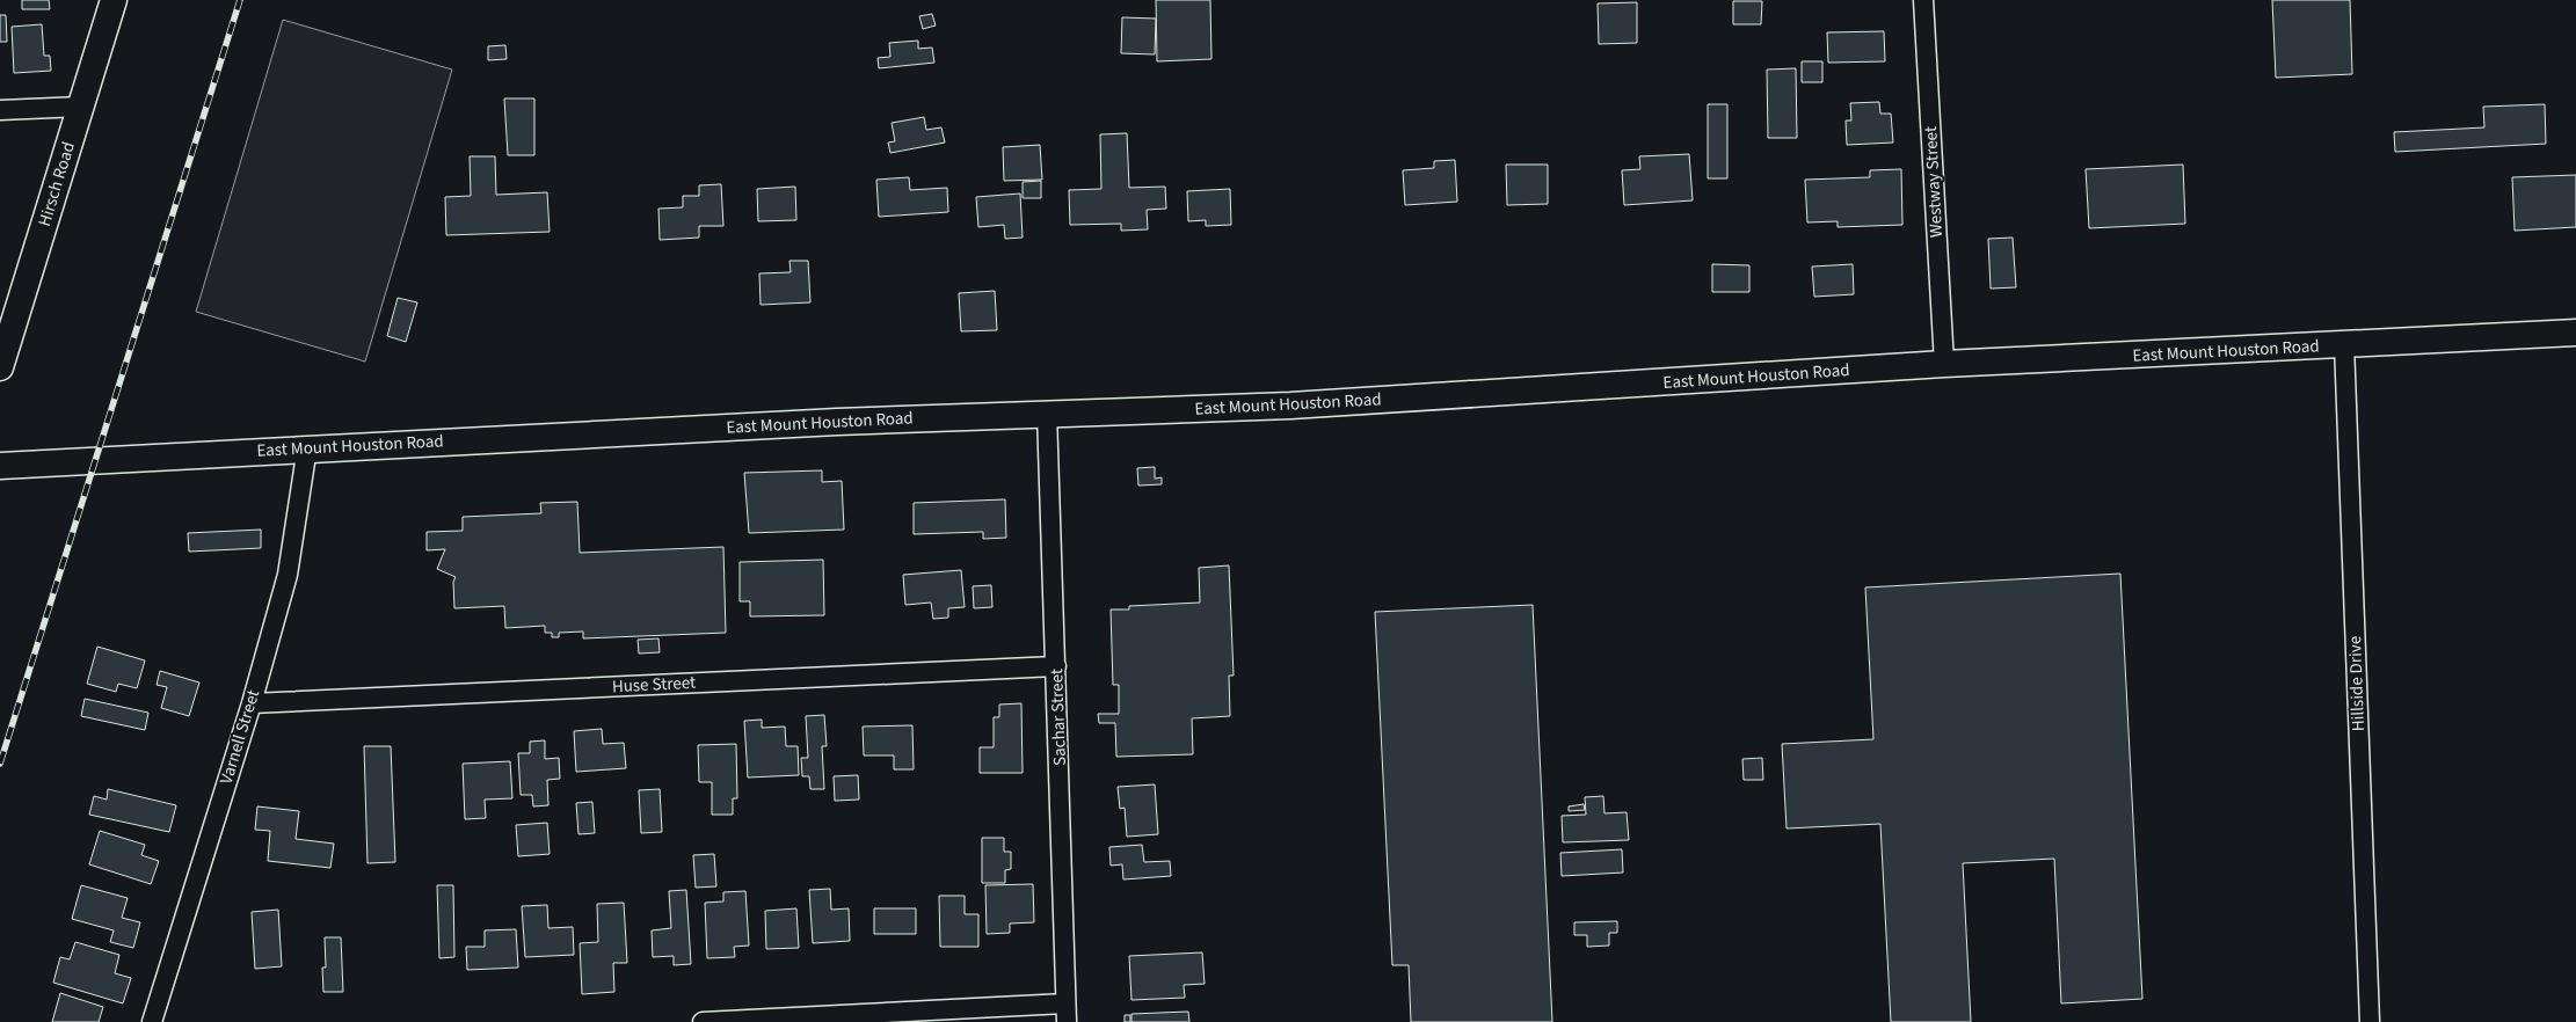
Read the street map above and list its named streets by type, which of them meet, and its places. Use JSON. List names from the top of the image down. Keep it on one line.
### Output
{"streets":{"main road":["Hirsch Road","East Mount Houston Road"],"street":["Westway Street","Hillside Drive","Huse Street","Sachar Street","Varnell Street"]},"crossings":[["Westway Street","East Mount Houston Road"],["East Mount Houston Road","Hillside Drive"],["East Mount Houston Road","Sachar Street"],["East Mount Houston Road","Varnell Street"],["Huse Street","Sachar Street"],["Huse Street","Varnell Street"]]}
